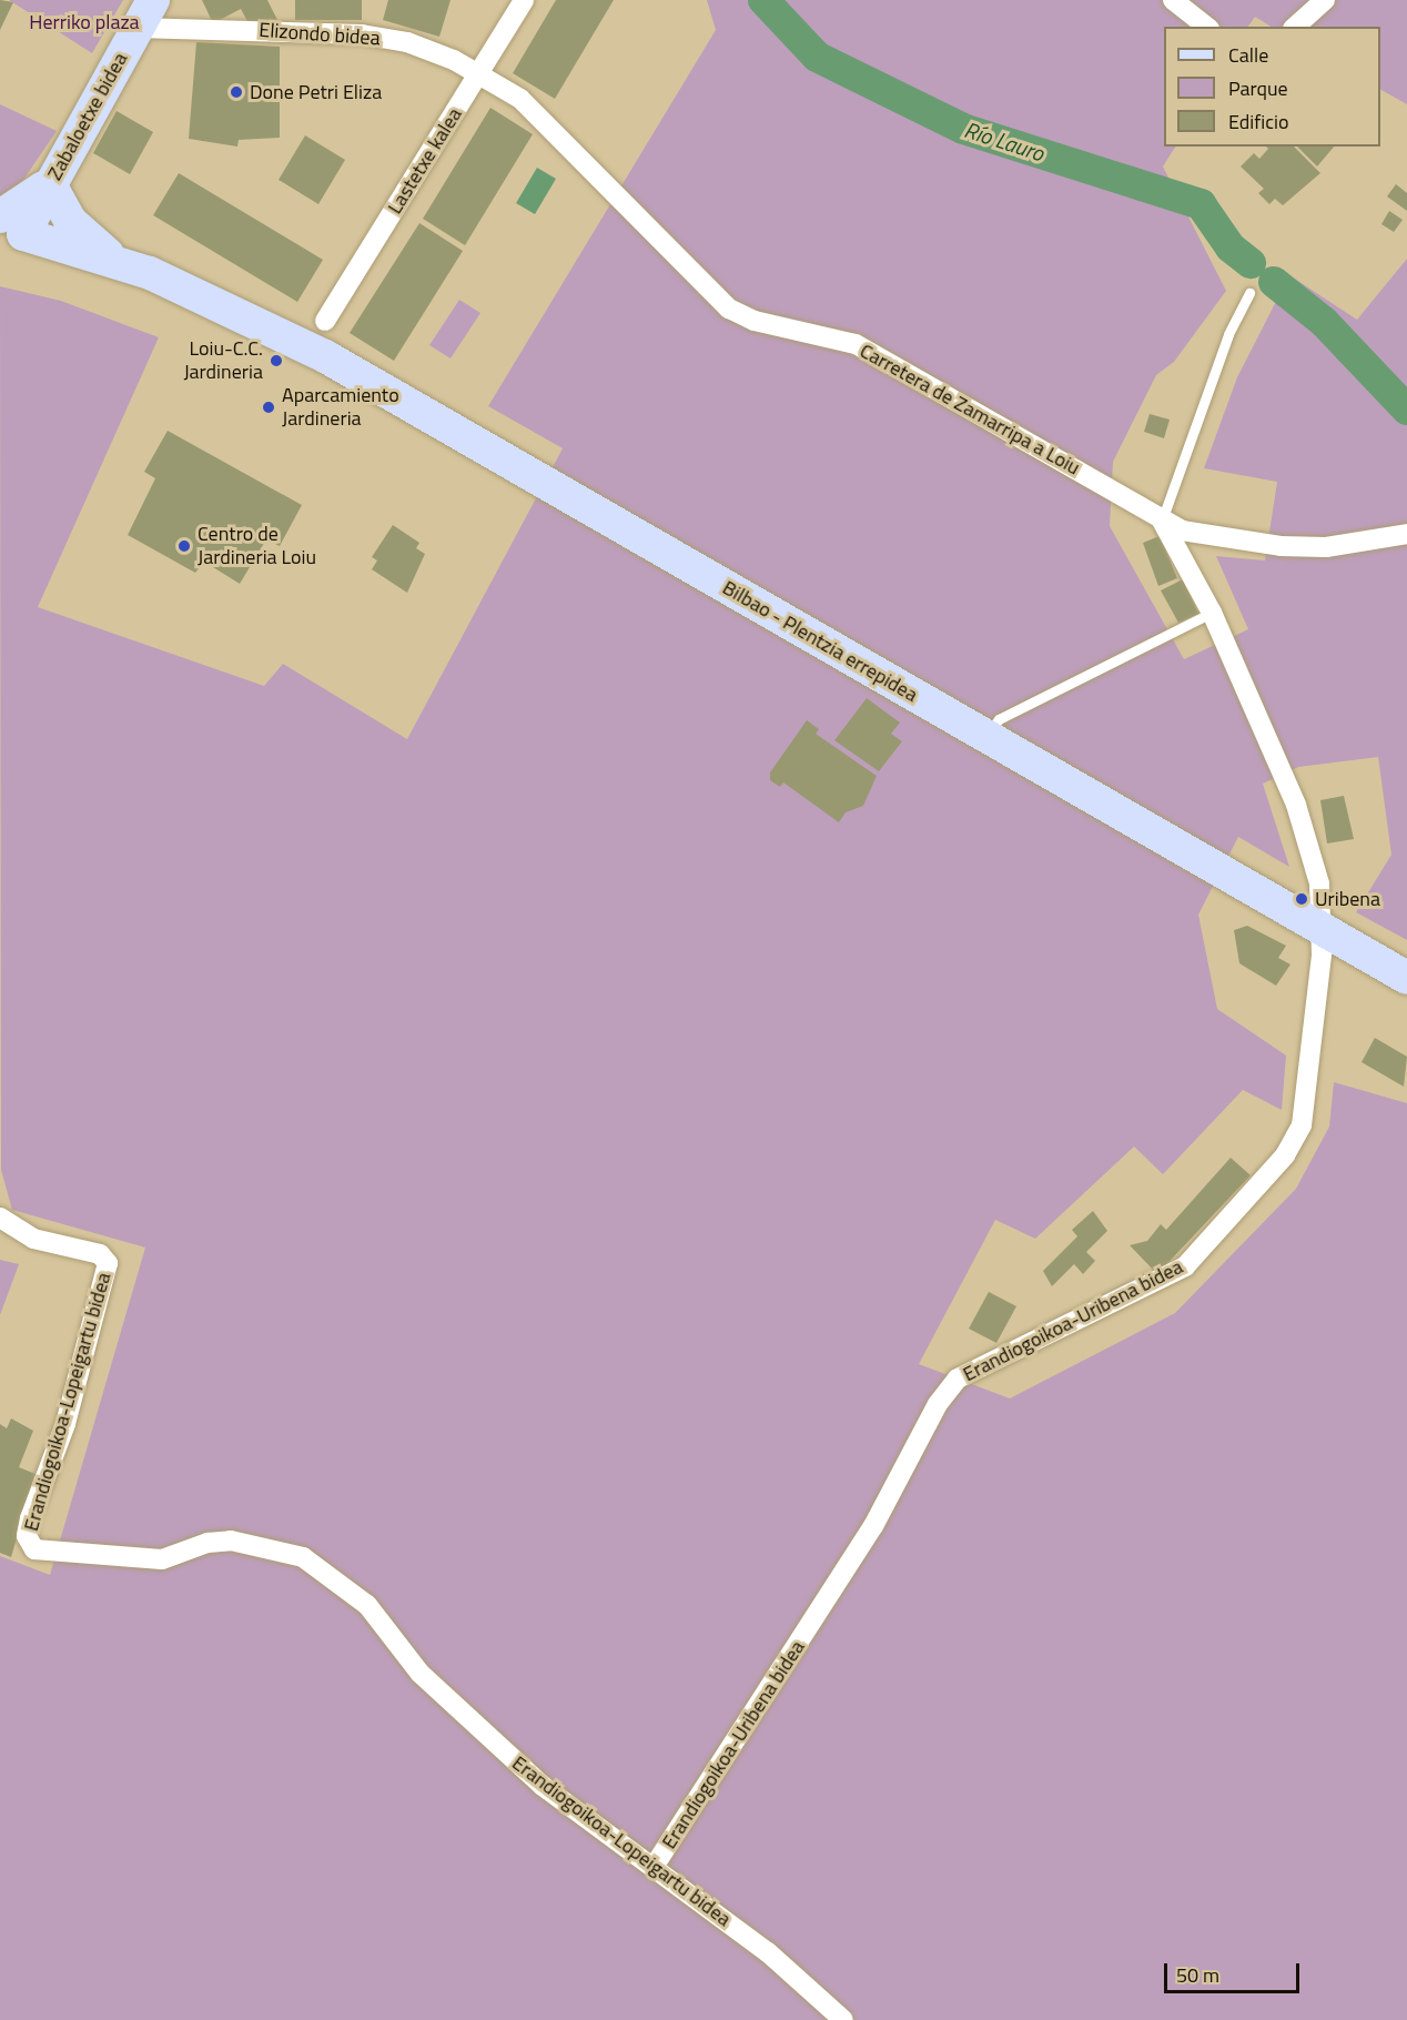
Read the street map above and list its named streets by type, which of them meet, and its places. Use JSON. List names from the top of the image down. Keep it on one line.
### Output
{"streets":{"main road":["Zabaloetxe bidea","Bilbao - Plentzia errepidea"],"street":["Elizondo bidea","Lastetxe kalea","Carretera de Zamarripa a Loiu","Erandiogoikoa-Uribena bidea","Erandiogoikoa-Lopeigartu bidea"]},"crossings":[["Elizondo bidea","Zabaloetxe bidea"],["Elizondo bidea","Lastetxe kalea"],["Elizondo bidea","Carretera de Zamarripa a Loiu"],["Carretera de Zamarripa a Loiu","Erandiogoikoa-Uribena bidea"],["Bilbao - Plentzia errepidea","Erandiogoikoa-Uribena bidea"],["Erandiogoikoa-Uribena bidea","Erandiogoikoa-Lopeigartu bidea"]],"water":["Río Lauro"],"parks":["Herriko plaza"],"places":["Done Petri Eliza","Loiu-C.C. Jardineria","Aparcamiento Jardineria","Centro de Jardineria Loiu","Uribena"],"legend":["Calle","Parque","Edificio"],"scale_bar":"50 m"}
